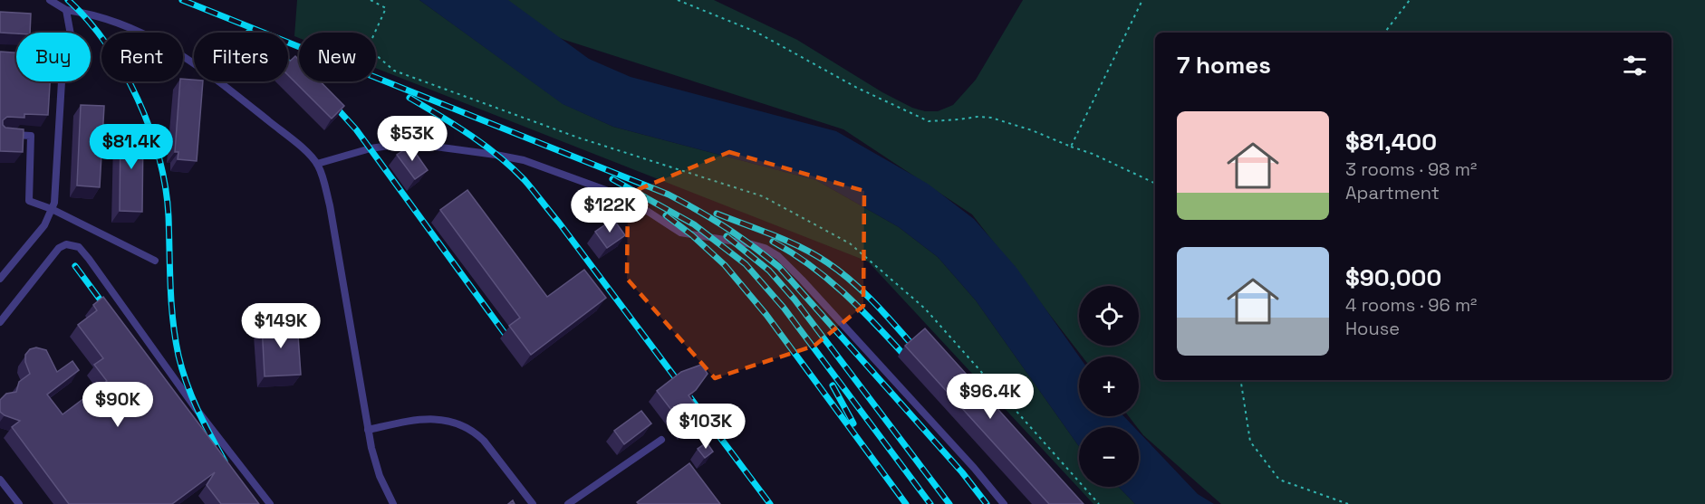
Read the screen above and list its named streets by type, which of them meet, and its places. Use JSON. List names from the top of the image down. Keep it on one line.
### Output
{"page":{"chip":["Buy","Rent","Filters","New"],"heading":"7 homes","list":[{"name":"$81,400","note":"3 rooms · 98 m² · Apartment"},{"name":"$90,000","note":"4 rooms · 96 m² · House"}],"price":["$53K","$81.4K","$122K","$149K","$96.4K","$90K","$103K"],"map_buttons":["+","−"]}}
